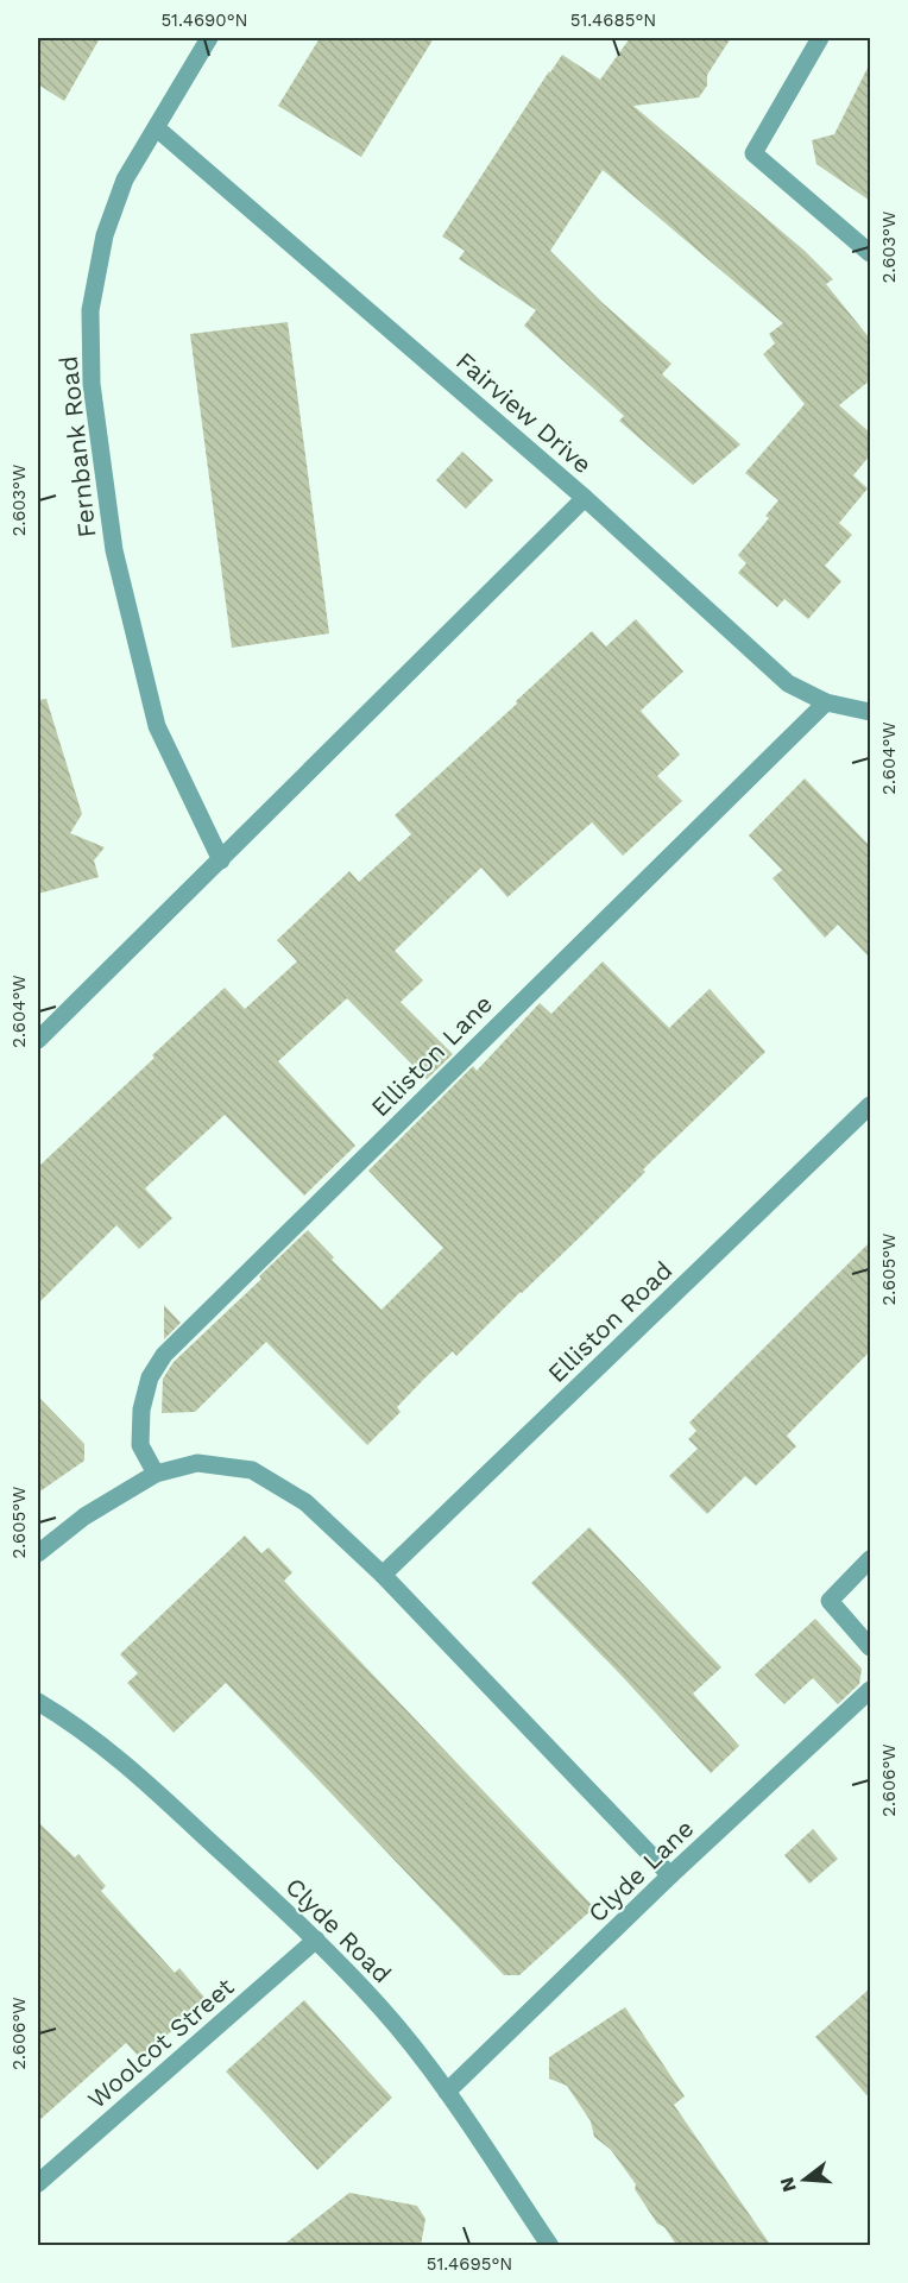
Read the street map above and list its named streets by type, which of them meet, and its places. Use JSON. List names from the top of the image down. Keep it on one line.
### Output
{"streets":{"street":["Fairview Drive","Fernbank Road","Elliston Lane","Elliston Road","Clyde Lane","Clyde Road","Woolcot Street"]},"crossings":[["Fairview Drive","Fernbank Road"],["Fairview Drive","Elliston Lane"],["Clyde Lane","Clyde Road"],["Clyde Road","Woolcot Street"]],"north":"left","coordinates":["51.4690°N","51.4685°N","2.603°W","2.604°W","2.605°W","2.606°W","51.4695°N"]}
